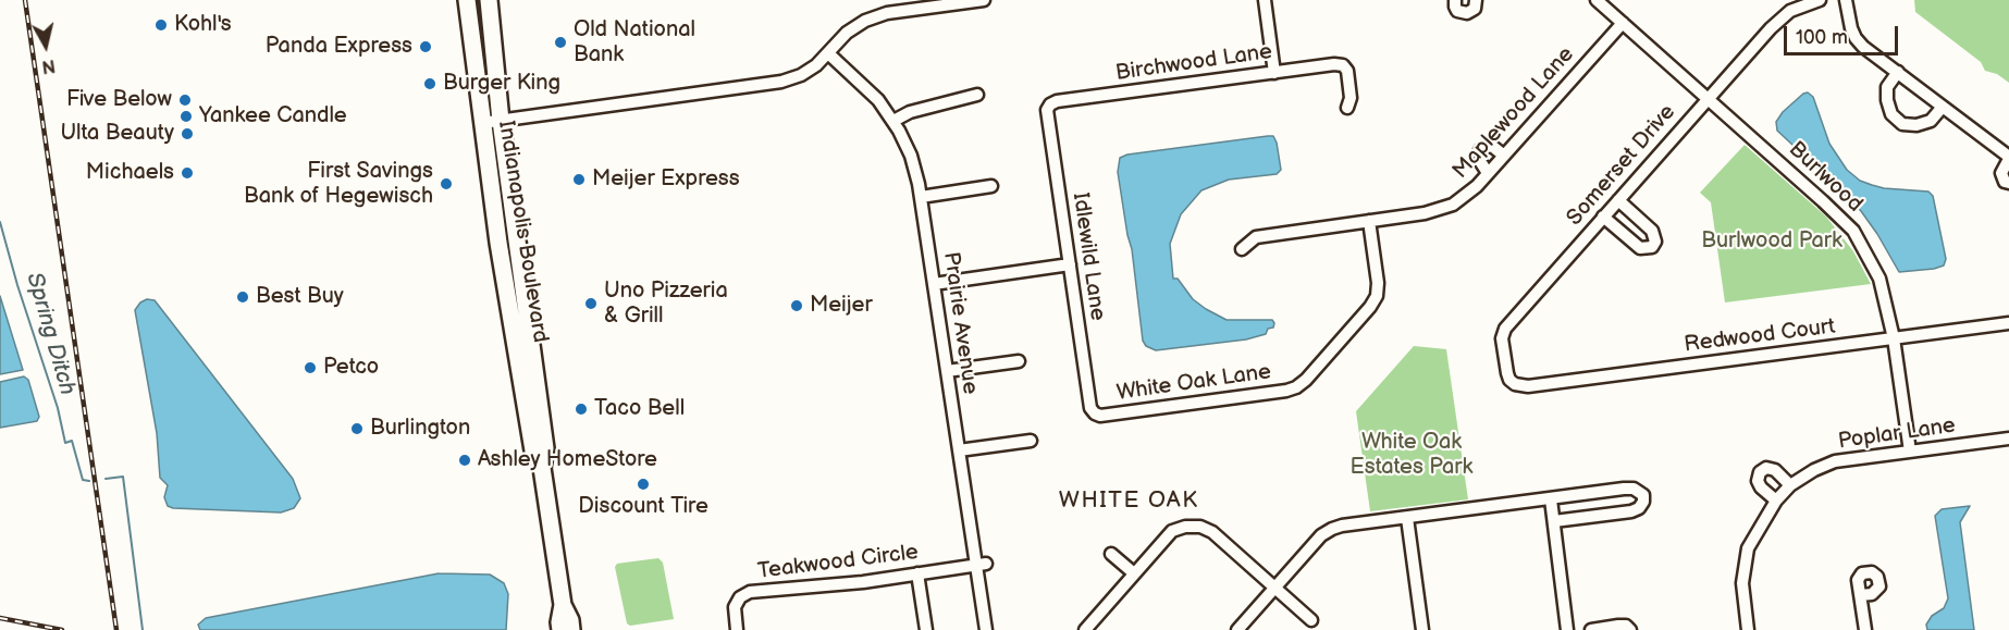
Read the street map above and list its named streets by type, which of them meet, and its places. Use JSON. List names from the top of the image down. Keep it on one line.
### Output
{"streets":{"highway":["Indianapolis Boulevard"],"street":["Birchwood Lane","Maplewood Lane","Somerset Drive","Burlwood","Idlewild Lane","Prairie Avenue","Redwood Court","White Oak Lane","Poplar Lane","Teakwood Circle"]},"crossings":[["Birchwood Lane","Idlewild Lane"],["Maplewood Lane","Burlwood"],["Maplewood Lane","White Oak Lane"],["Somerset Drive","Burlwood"],["Somerset Drive","Redwood Court"],["Burlwood","Redwood Court"],["Burlwood","Poplar Lane"],["Idlewild Lane","White Oak Lane"],["Prairie Avenue","Teakwood Circle"]],"districts":["WHITE OAK"],"water":["Spring Ditch"],"parks":["Burlwood Park","White Oak Estates Park"],"places":["Kohl's","Old National Bank","Panda Express","Burger King","Five Below","Yankee Candle","Ulta Beauty","Michaels","Meijer Express","First Savings Bank of Hegewisch","Best Buy","Uno Pizzeria & Grill","Meijer","Petco","Taco Bell","Burlington","Ashley HomeStore","Discount Tire"],"scale_bar":"100 m","north":"bottom"}
